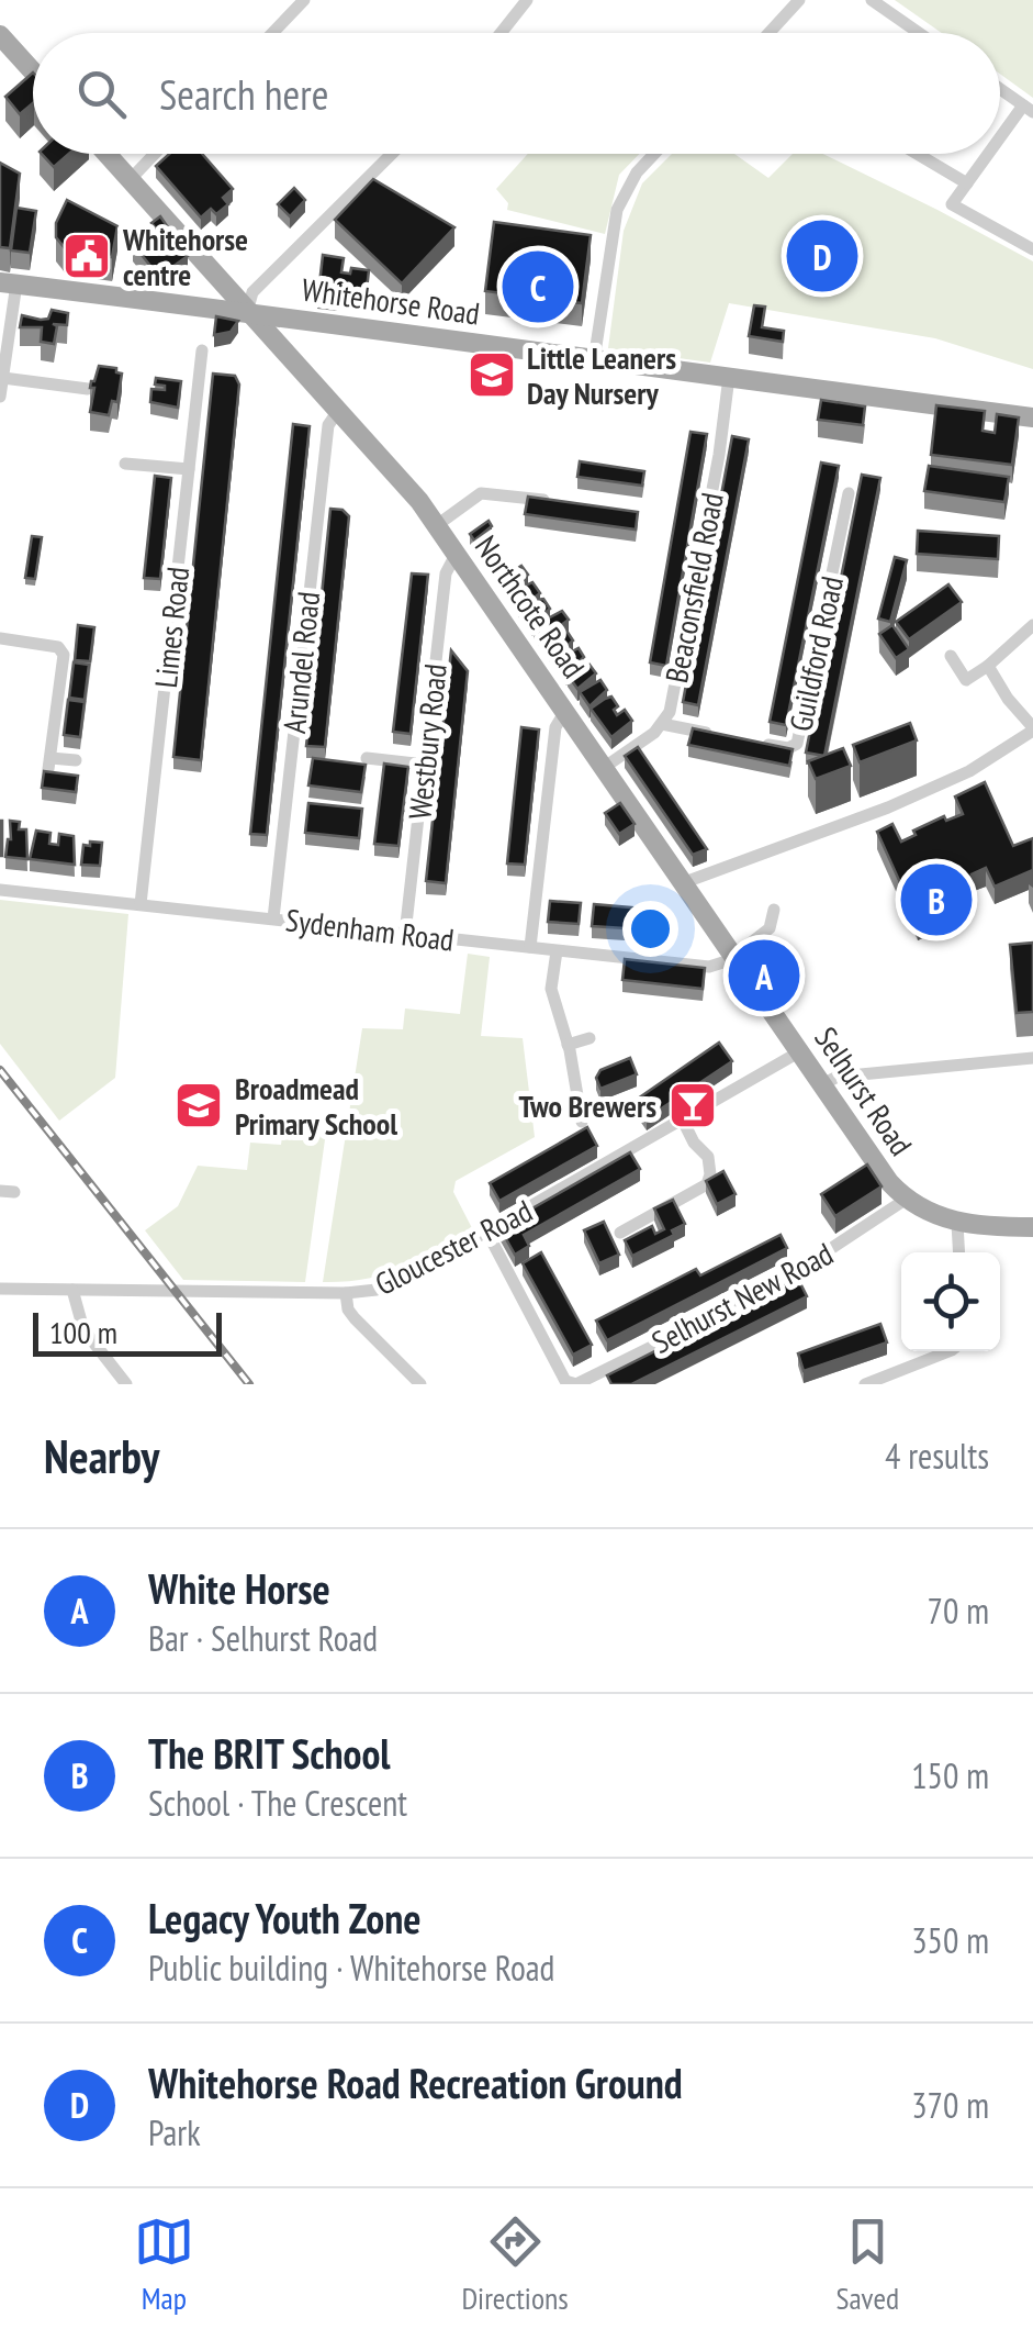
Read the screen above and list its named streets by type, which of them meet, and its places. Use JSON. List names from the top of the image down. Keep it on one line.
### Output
{"streets":{"main road":["Whitehorse Road","Northcote Road","Selhurst Road"],"street":["Beaconsfield Road","Limes Road","Guildford Road","Arundel Road","Westbury Road","Sydenham Road","Gloucester Road","Selhurst New Road"]},"crossings":[["Whitehorse Road","Beaconsfield Road"],["Whitehorse Road","Northcote Road"],["Beaconsfield Road","Northcote Road"],["Northcote Road","Arundel Road"],["Northcote Road","Westbury Road"],["Northcote Road","Sydenham Road"],["Northcote Road","Selhurst Road"],["Limes Road","Sydenham Road"],["Arundel Road","Sydenham Road"],["Westbury Road","Sydenham Road"],["Sydenham Road","Selhurst Road"],["Selhurst Road","Gloucester Road"],["Selhurst Road","Selhurst New Road"]],"places":{"public building":["Whitehorse centre"],"school or university":["Little Leaners Day Nursery","Broadmead Primary School"],"bar":["Two Brewers"]},"scale_bar":"100 m","page":{"search":"Search here","pins":["D","C","B","A"],"scale":"100 m","heading":["Nearby","4 results"],"list":[{"mark":"A","name":"White Horse","note":"Bar · Selhurst Road","value":"70 m"},{"mark":"B","name":"The BRIT School","note":"School · The Crescent","value":"150 m"},{"mark":"C","name":"Legacy Youth Zone","note":"Public building · Whitehorse Road","value":"350 m"},{"mark":"D","name":"Whitehorse Road Recreation Ground","note":"Park","value":"370 m"}],"nav":["Map","Directions","Saved"]}}
